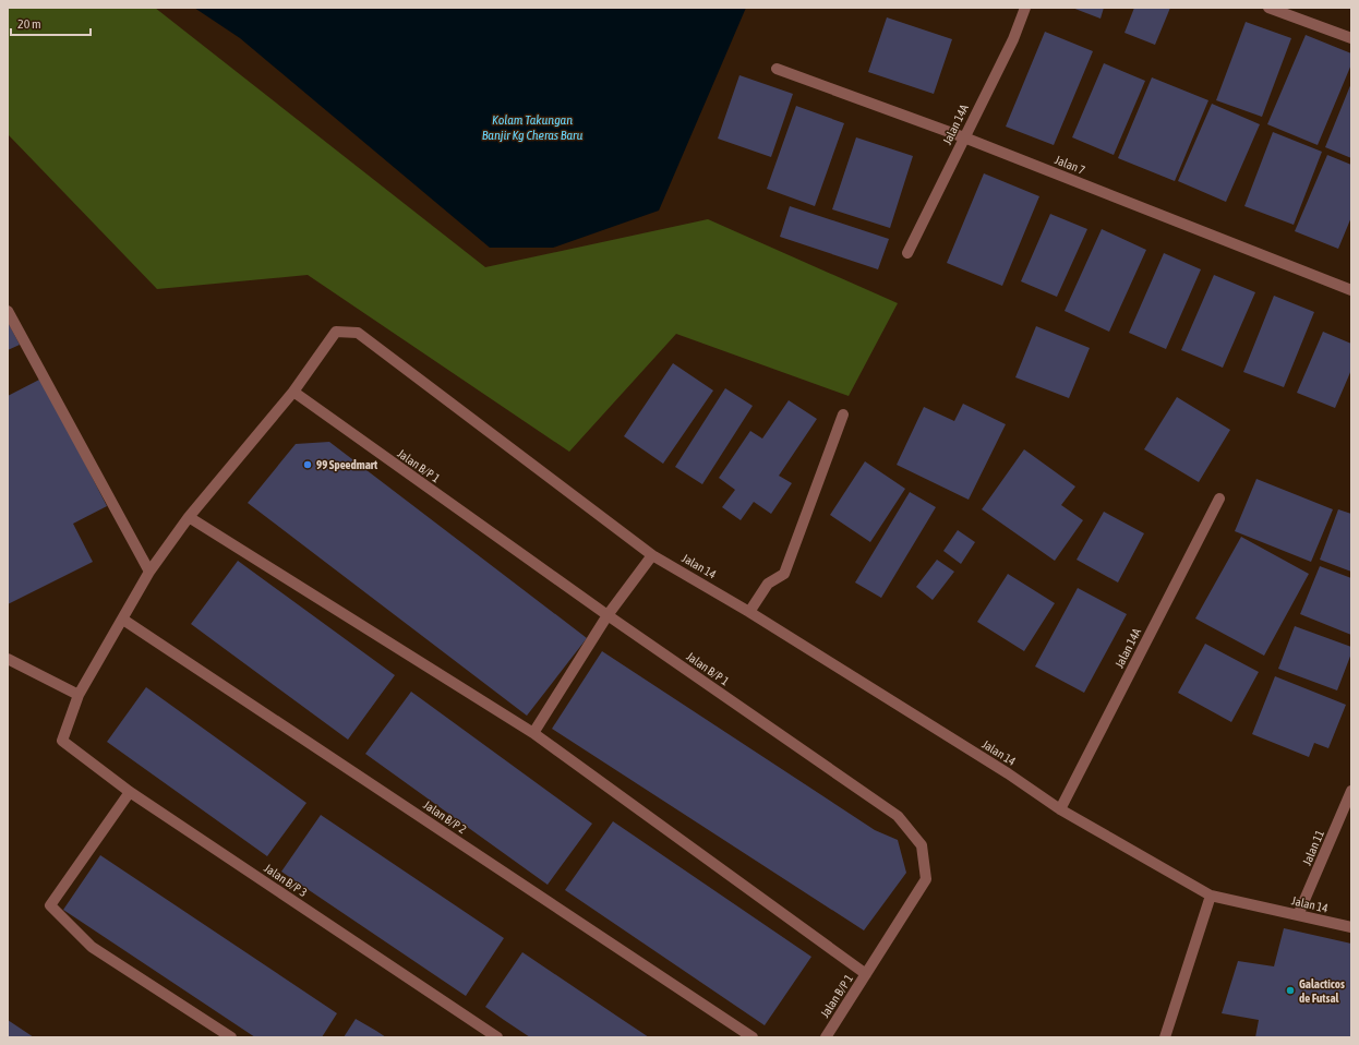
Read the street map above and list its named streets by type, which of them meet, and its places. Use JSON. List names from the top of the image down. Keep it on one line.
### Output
{"streets":{"street":["Jalan 14A","Jalan 7","Jalan B/P 1","Jalan 14","Jalan B/P 2","Jalan 11","Jalan B/P 3"]},"crossings":[["Jalan 14A","Jalan 7"],["Jalan 14A","Jalan 14"],["Jalan B/P 1","Jalan 14"],["Jalan 14","Jalan 11"]],"water":["Kolam Takungan Banjir Kg Cheras Baru"],"places":["99 Speedmart","Galacticos de Futsal"],"scale_bar":"20 m"}
